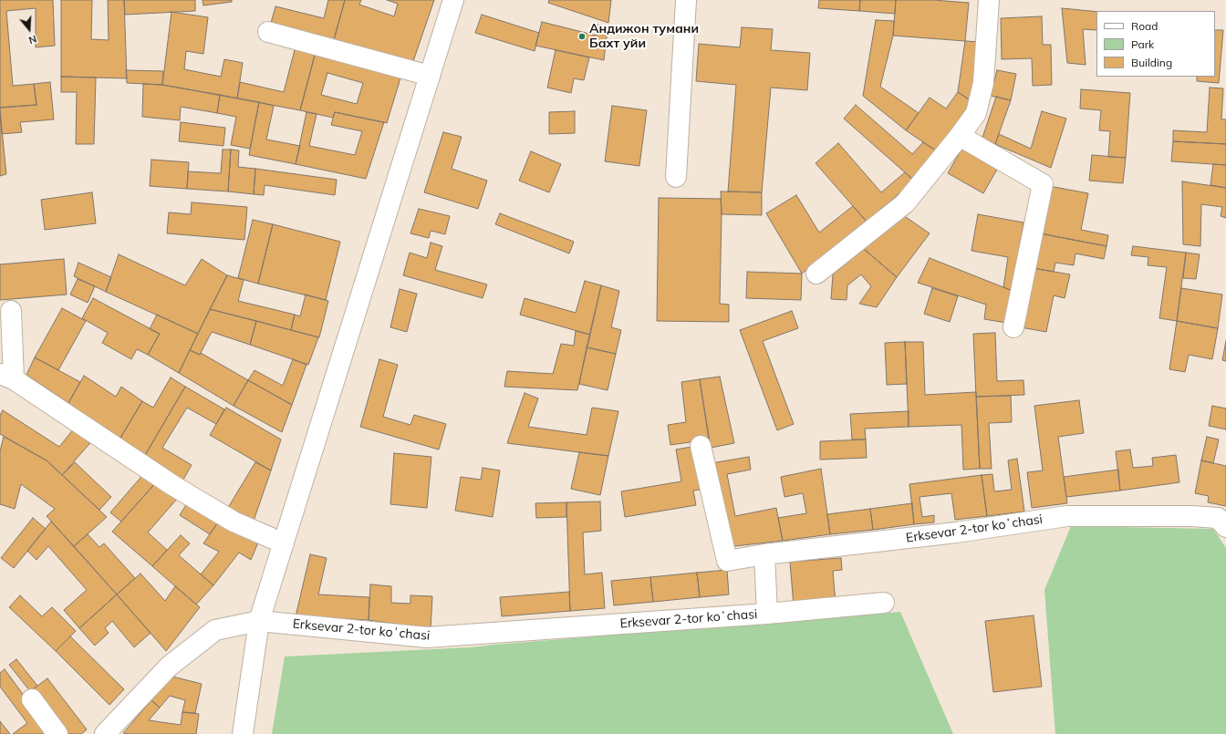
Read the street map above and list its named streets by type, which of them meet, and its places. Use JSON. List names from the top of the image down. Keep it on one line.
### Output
{"streets":{"street":["Erksevar 2-tor koʻchasi"]},"places":["Андижон тумани Бахт уйи"],"legend":["Road","Park","Building"],"north":"bottom"}
